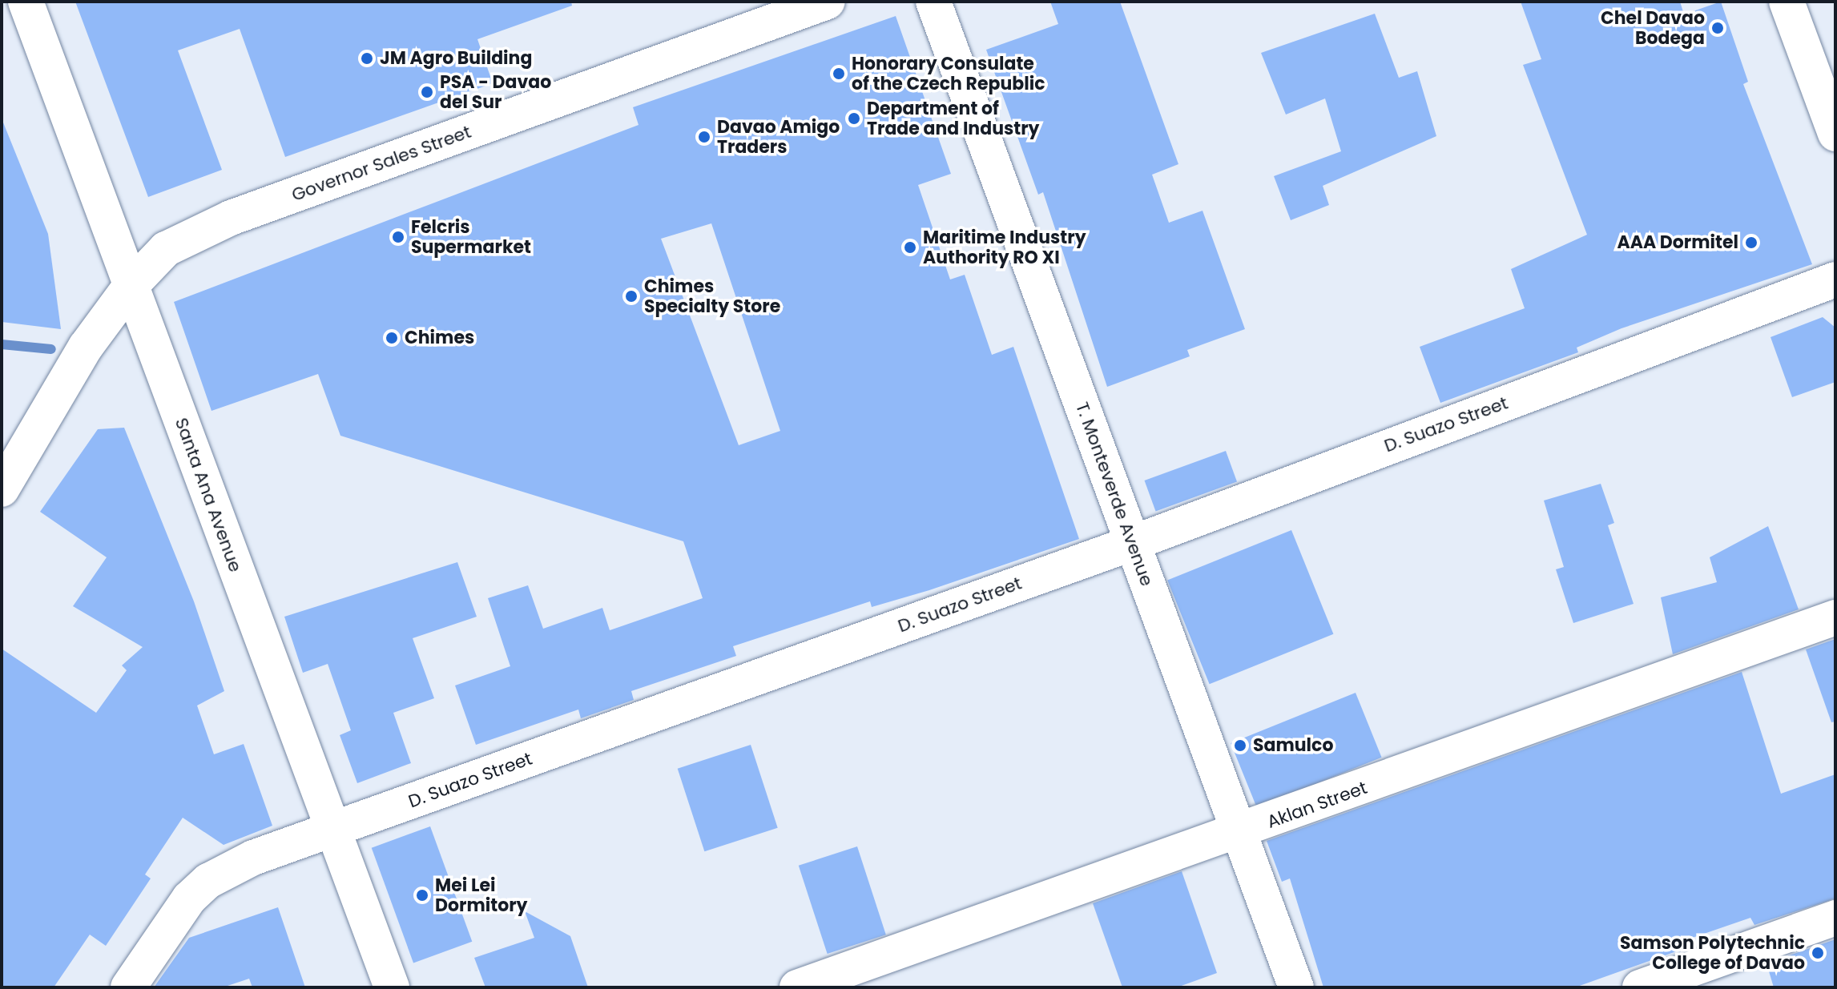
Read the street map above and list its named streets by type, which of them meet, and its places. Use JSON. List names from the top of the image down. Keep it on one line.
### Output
{"streets":{"street":["Governor Sales Street","D. Suazo Street","T. Monteverde Avenue","Santa Ana Avenue","Aklan Street"]},"crossings":[["Governor Sales Street","Santa Ana Avenue"],["D. Suazo Street","T. Monteverde Avenue"],["D. Suazo Street","Santa Ana Avenue"],["T. Monteverde Avenue","Aklan Street"]],"places":["Chel Davao Bodega","JM Agro Building","Honorary Consulate of the Czech Republic","PSA - Davao del Sur","Department of Trade and Industry","Davao Amigo Traders","Felcris Supermarket","AAA Dormitel","Maritime Industry Authority RO XI","Chimes Specialty Store","Chimes","Samulco","Mei Lei Dormitory","Samson Polytechnic College of Davao"]}
